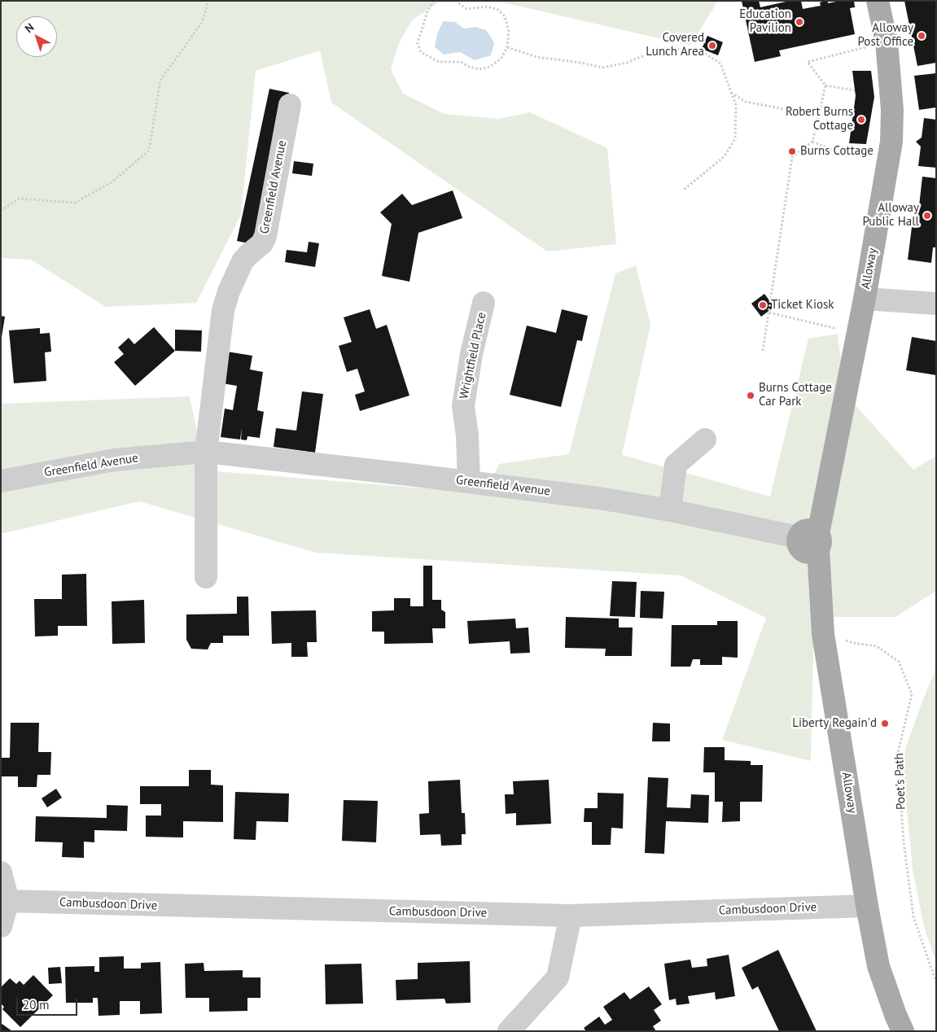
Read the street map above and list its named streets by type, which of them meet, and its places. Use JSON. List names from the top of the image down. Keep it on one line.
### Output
{"streets":{"main road":["Alloway"],"street":["Greenfield Avenue","Wrightfield Place","Cambusdoon Drive"],"path":["Poet's Path"]},"crossings":[["Greenfield Avenue","Alloway"],["Greenfield Avenue","Wrightfield Place"],["Alloway","Poet's Path"],["Alloway","Cambusdoon Drive"]],"places":["Education Pavilion","Alloway Post Office","Covered Lunch Area","Robert Burns Cottage","Burns Cottage","Alloway Public Hall","Ticket Kiosk","Burns Cottage Car Park","Liberty Regain'd"],"scale_bar":"20 m","north":"top left"}
